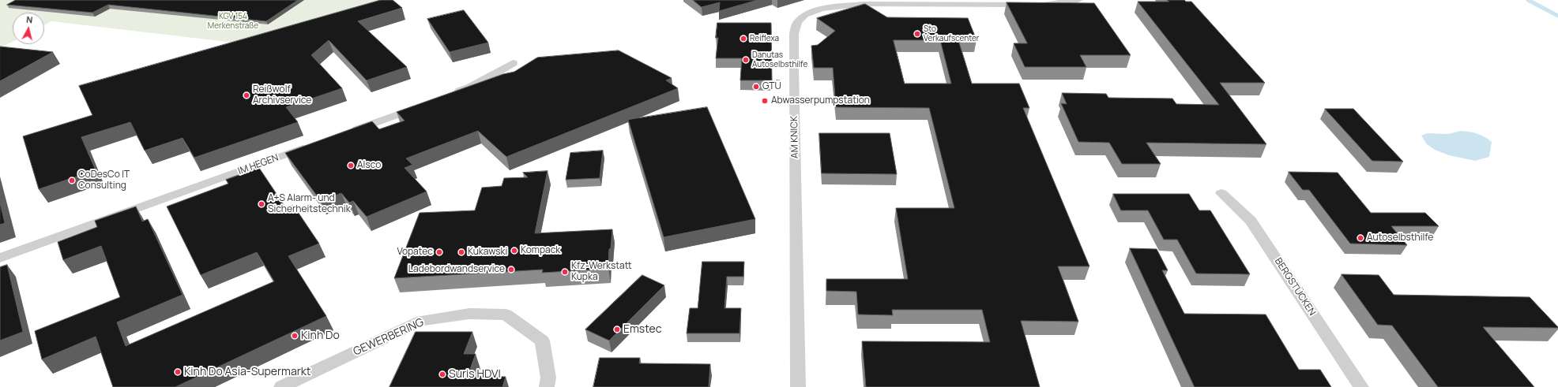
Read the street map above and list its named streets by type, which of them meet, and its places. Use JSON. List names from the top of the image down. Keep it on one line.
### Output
{"streets":{"street":["AM KNICK","IM HEGEN","BERGSTÜCKEN","GEWERBERING"]},"parks":["KGV 154 Merkenstraße"],"places":["Sto Verkaufscenter","Reiflexa","Danutas Autoselbsthilfe","GTÜ","Reißwolf Archivservice","Abwasserpumpstation","Alsco","CoDesCo IT Consulting","A+S Alarm- und Sicherheitstechnik","Autoselbsthilfe","Kompack","Vopatec","Kukawski","Ladebordwandservice","Kfz-Werkstatt Kupka","Emstec","Kinh Do","Kinh Do Asia-Supermarkt","Suris HDVI"],"north":"top"}
